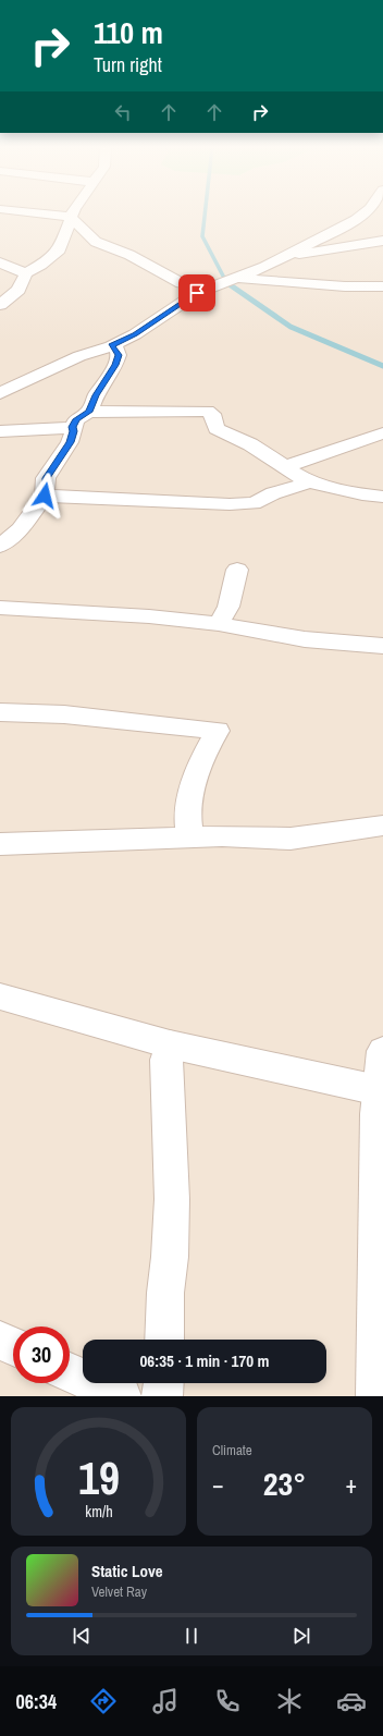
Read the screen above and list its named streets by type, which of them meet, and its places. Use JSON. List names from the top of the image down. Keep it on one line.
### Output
{"page":{"turn":["110 m","Turn right"],"limit":"30","trip":"06:35 · 1 min · 170 m","tile":"Climate","heat":["−","23°","+"],"song":["Static Love","Velvet Ray"],"tabs":"06:34","gauge":["19","km/h"]}}
